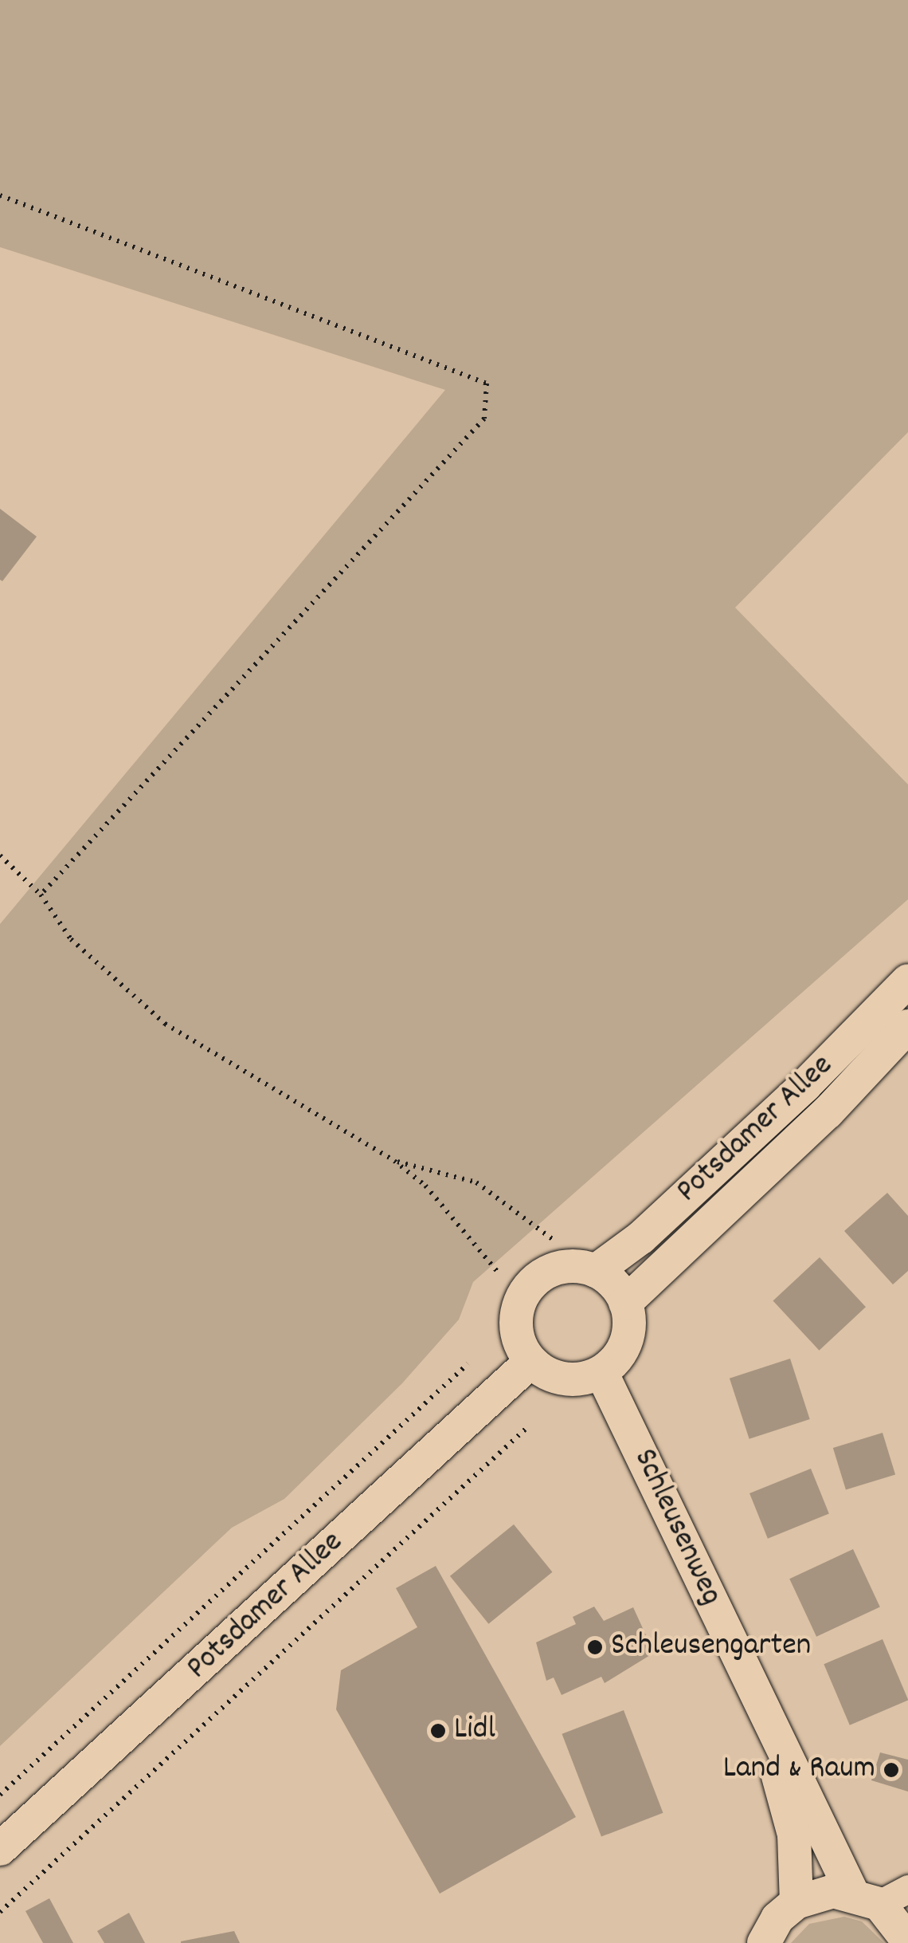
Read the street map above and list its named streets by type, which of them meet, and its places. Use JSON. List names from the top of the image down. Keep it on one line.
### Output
{"streets":{"street":["Potsdamer Allee","Schleusenweg"]},"crossings":[["Potsdamer Allee","Schleusenweg"]],"places":["Schleusengarten","Lidl","Land & Raum"]}
